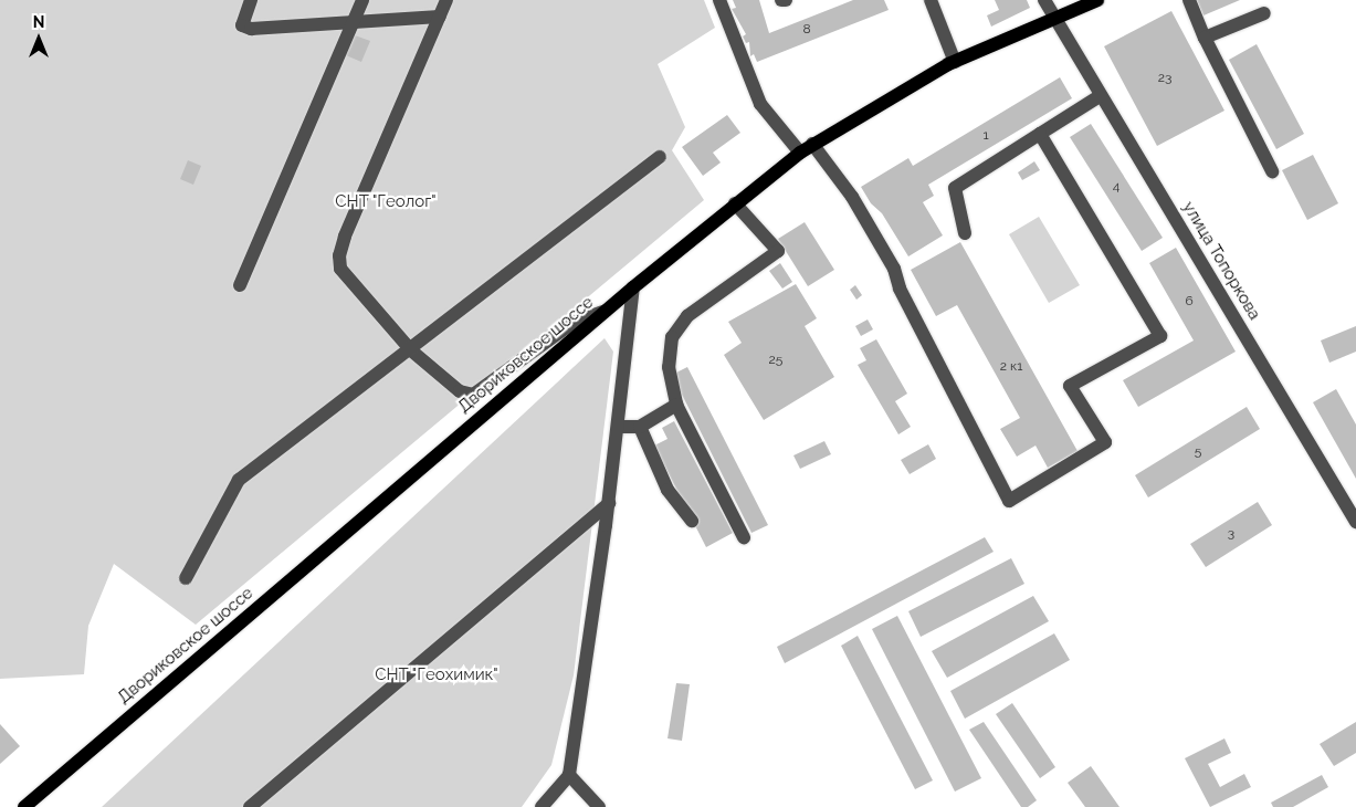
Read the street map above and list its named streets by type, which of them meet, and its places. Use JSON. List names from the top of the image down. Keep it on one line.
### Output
{"streets":{"main road":["Двориковское шоссе"],"street":["улица Топоркова"]},"crossings":[["улица Топоркова","Двориковское шоссе"]],"parks":["СНТ \"Геолог\"","СНТ \"Геохимик\""],"house_numbers":["8","23","1","4","6","25","2 к1","5","3"],"north":"top"}
